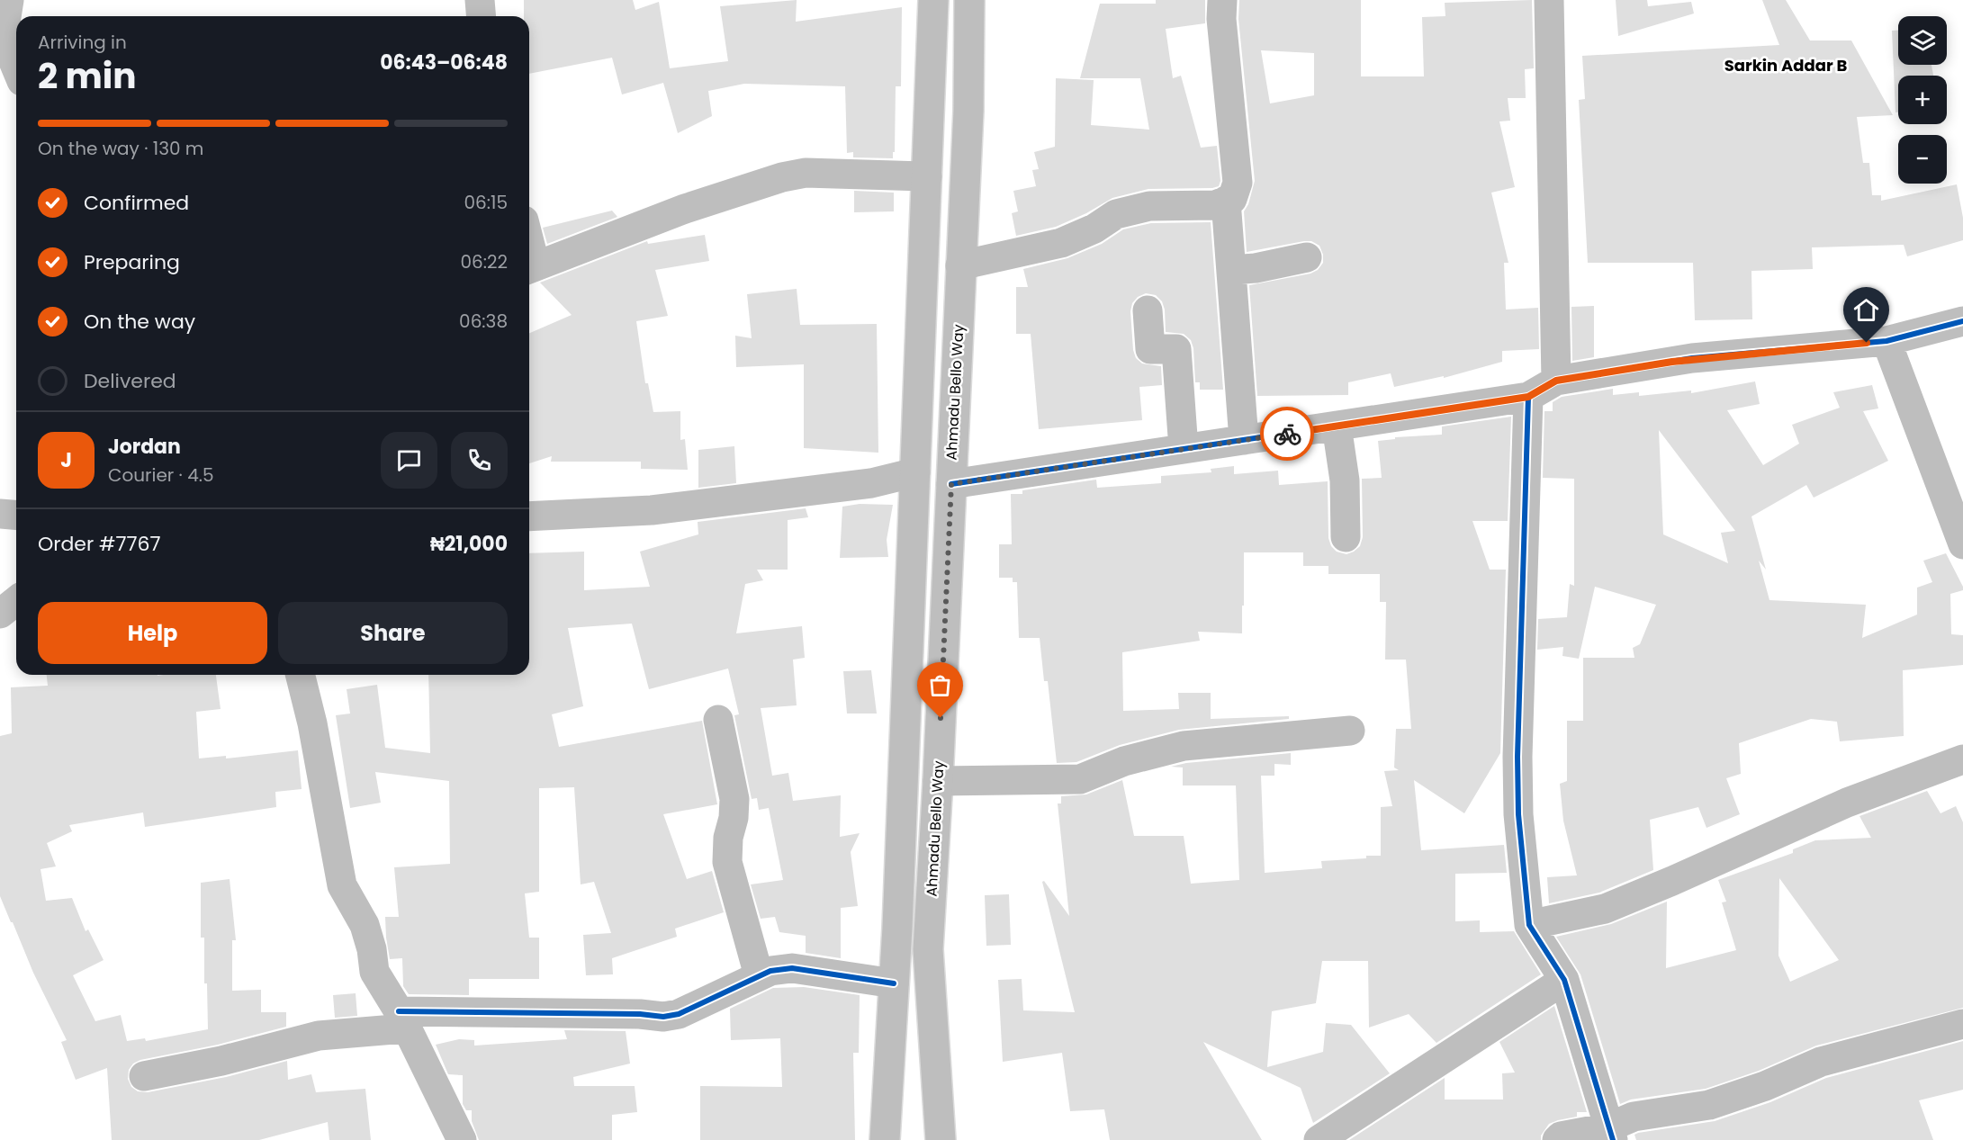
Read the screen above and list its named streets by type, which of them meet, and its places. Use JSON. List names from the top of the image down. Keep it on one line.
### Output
{"streets":{"main road":["Ahmadu Bello Way"]},"districts":["Sarkin Addar B"],"page":{"map_buttons":["+","−"],"heading":["2 min","Arriving in","06:43–06:48"],"panel":["Jordan","Courier · 4.5","Order #7767","₦21,000"],"bar":"On the way · 130 m","list":[["Confirmed","06:15"],["Preparing","06:22"],["On the way","06:38"],"Delivered"],"round":"J","buttons":["Help","Share"]}}
